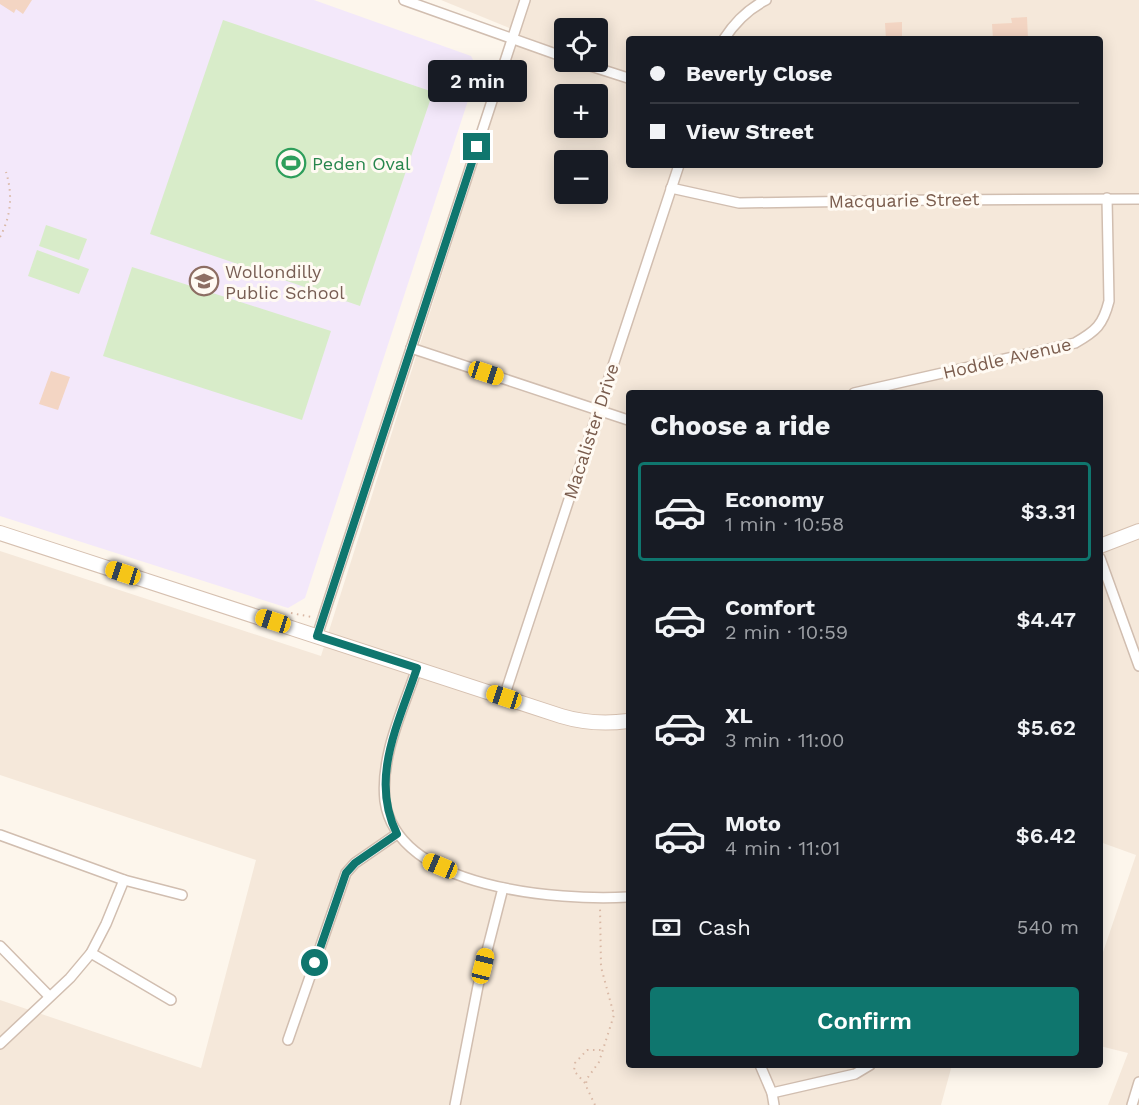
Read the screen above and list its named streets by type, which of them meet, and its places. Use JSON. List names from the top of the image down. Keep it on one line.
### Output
{"streets":{"street":["Macquarie Street","Hoddle Avenue","Macalister Drive"]},"crossings":[["Macquarie Street","Hoddle Avenue"],["Macquarie Street","Macalister Drive"]],"places":{"sports":["Peden Oval"],"school or university":["Wollondilly Public School"]},"page":{"map_buttons":["+","−"],"banner":["Beverly Close","View Street"],"bubble":"2 min","heading":"Choose a ride","list":[{"name":"Economy","note":"1 min · 10:58","value":"$3.31"},{"name":"Comfort","note":"2 min · 10:59","value":"$4.47"},{"name":"XL","note":"3 min · 11:00","value":"$5.62"},{"name":"Moto","note":"4 min · 11:01","value":"$6.42"}],"pay":["Cash","540 m"],"buttons":"Confirm"}}
